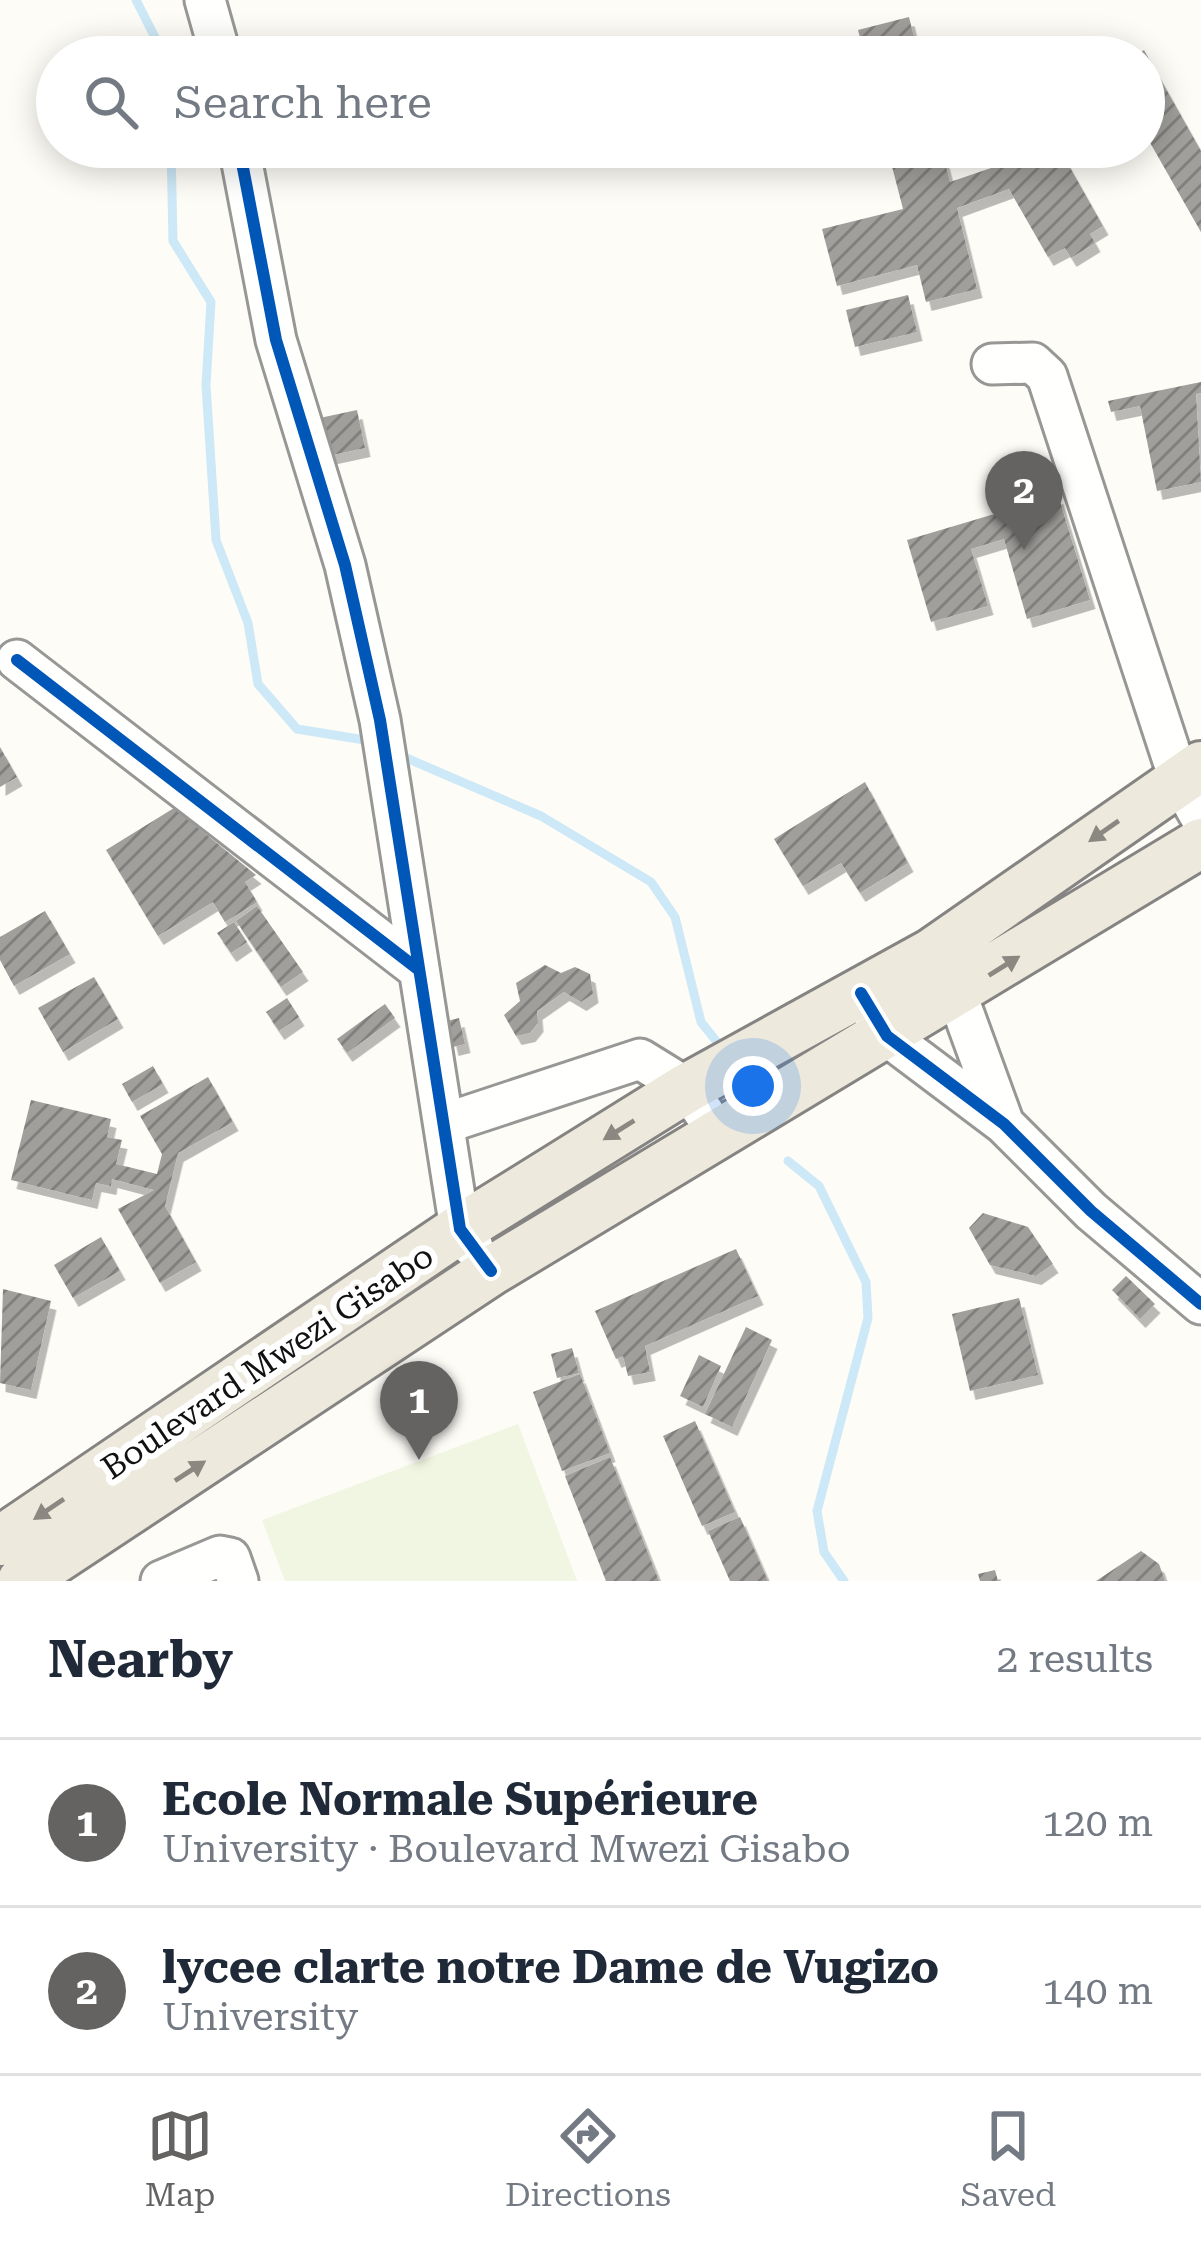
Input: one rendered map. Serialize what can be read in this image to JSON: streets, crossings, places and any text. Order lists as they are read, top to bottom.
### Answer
{
  "streets": {
    "main road": ["Boulevard Mwezi Gisabo"]
  },
  "page": {
    "search": "Search here",
    "pins": ["2", "1"],
    "heading": ["Nearby", "2 results"],
    "list": [
      {
        "mark": "1",
        "name": "Ecole Normale Supérieure",
        "note": "University · Boulevard Mwezi Gisabo",
        "value": "120 m"
      },
      {
        "mark": "2",
        "name": "lycee clarte notre Dame de Vugizo",
        "note": "University",
        "value": "140 m"
      }
    ],
    "nav": ["Map", "Directions", "Saved"]
  }
}
